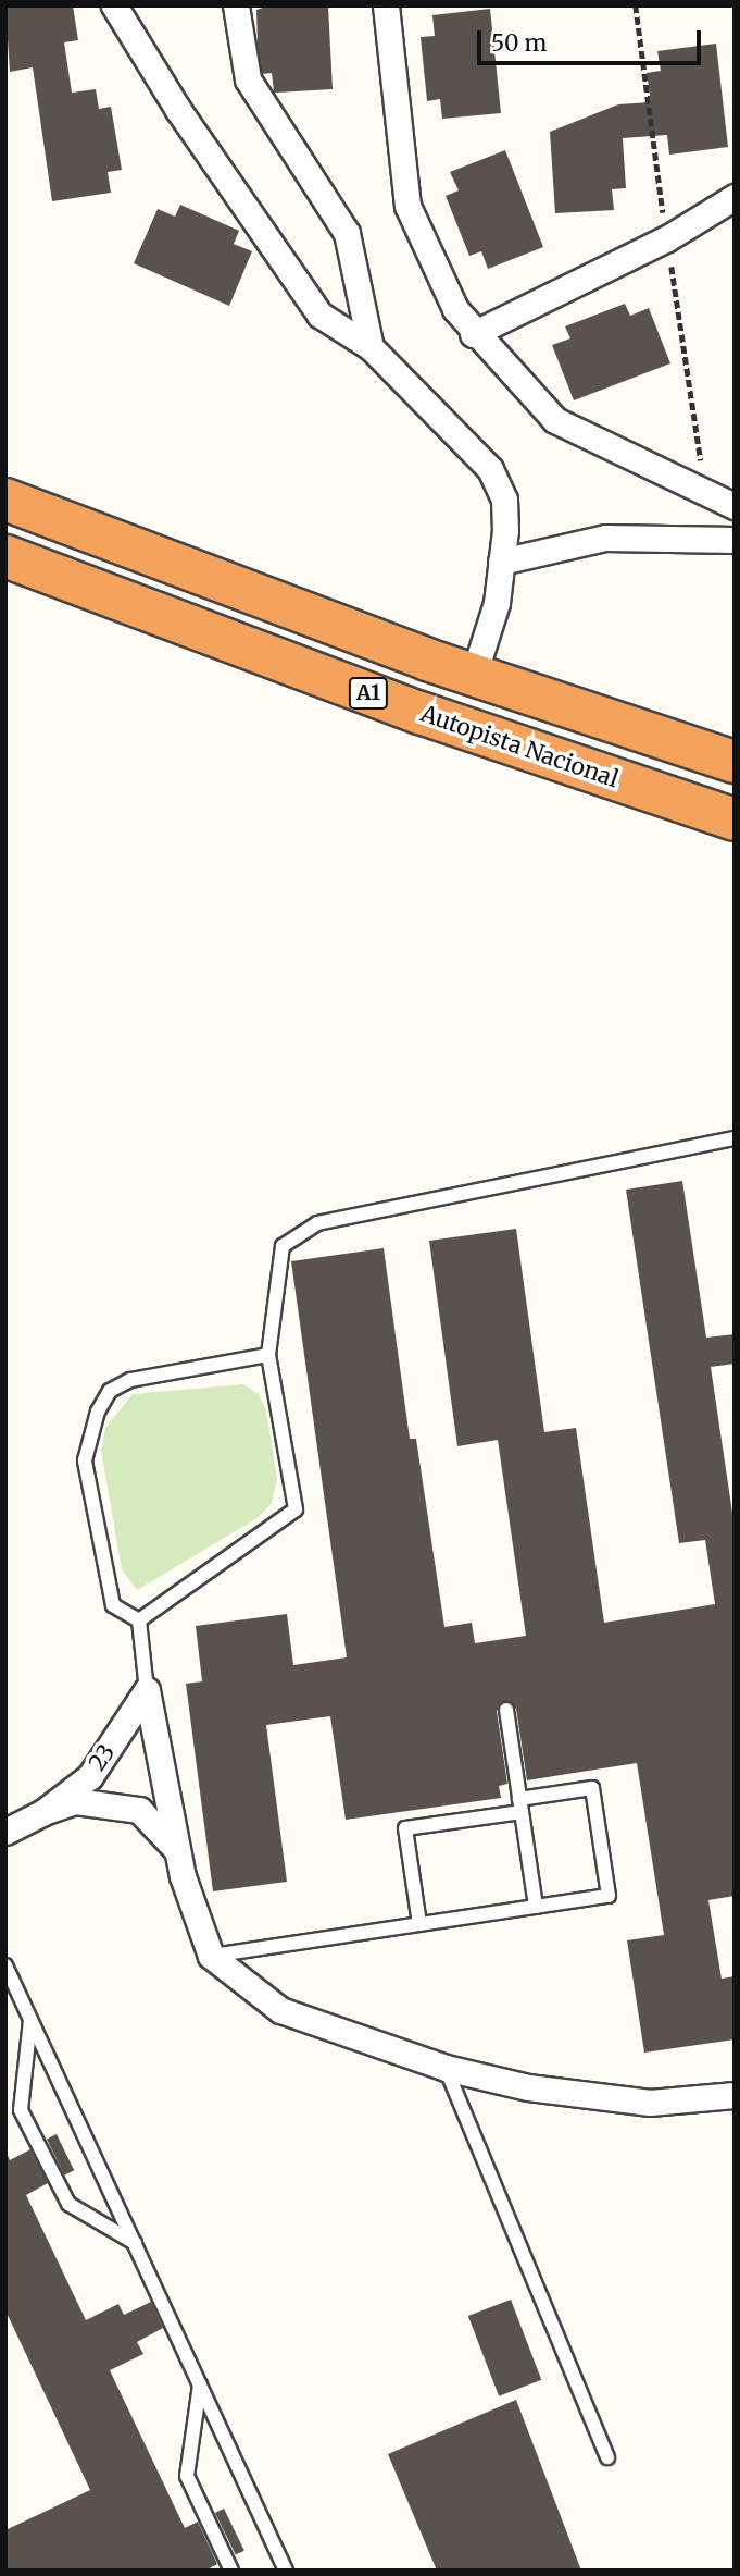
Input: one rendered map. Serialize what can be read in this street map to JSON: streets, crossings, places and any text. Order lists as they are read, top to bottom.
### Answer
{
  "streets": {
    "highway": ["A1", "Autopista Nacional"],
    "street": ["23"]
  },
  "scale_bar": "50 m"
}
